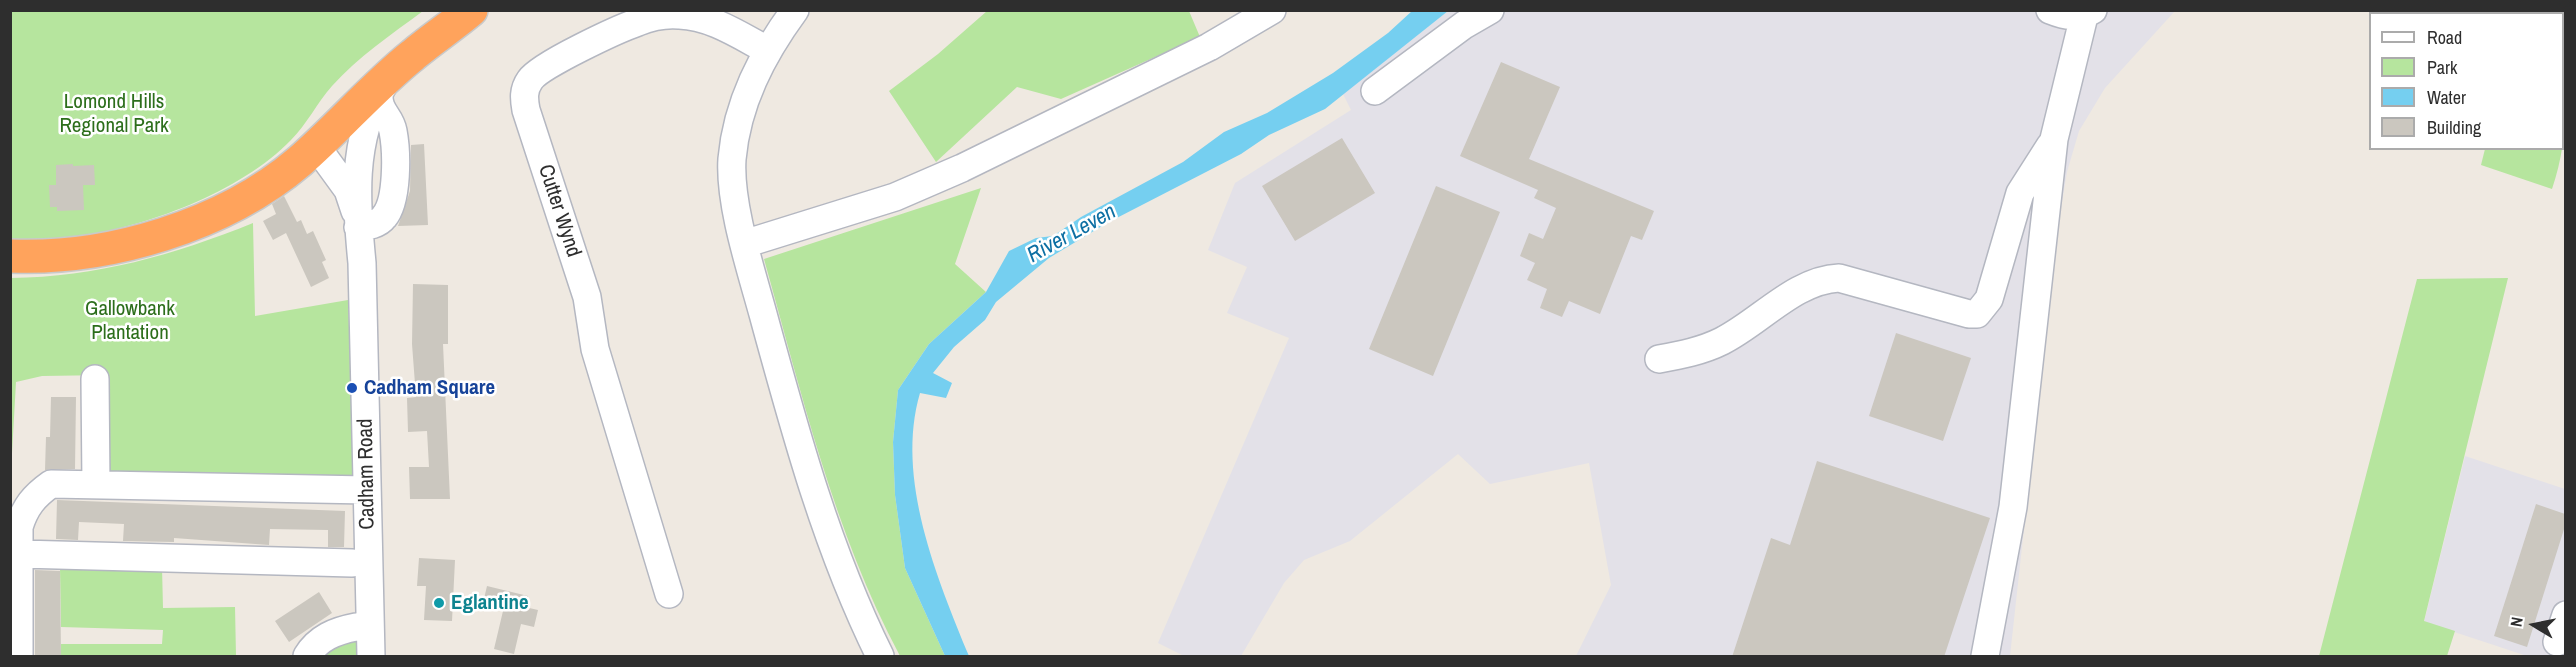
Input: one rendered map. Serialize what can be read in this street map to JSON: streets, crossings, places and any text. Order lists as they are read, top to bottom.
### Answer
{
  "streets": {
    "street": ["Cutter Wynd", "Cadham Road"]
  },
  "water": ["River Leven"],
  "parks": ["Lomond Hills Regional Park", "Gallowbank Plantation"],
  "places": ["Cadham Square", "Eglantine"],
  "legend": [
    "Road",
    "Park",
    "Water",
    "Building"
  ],
  "north": "left"
}
